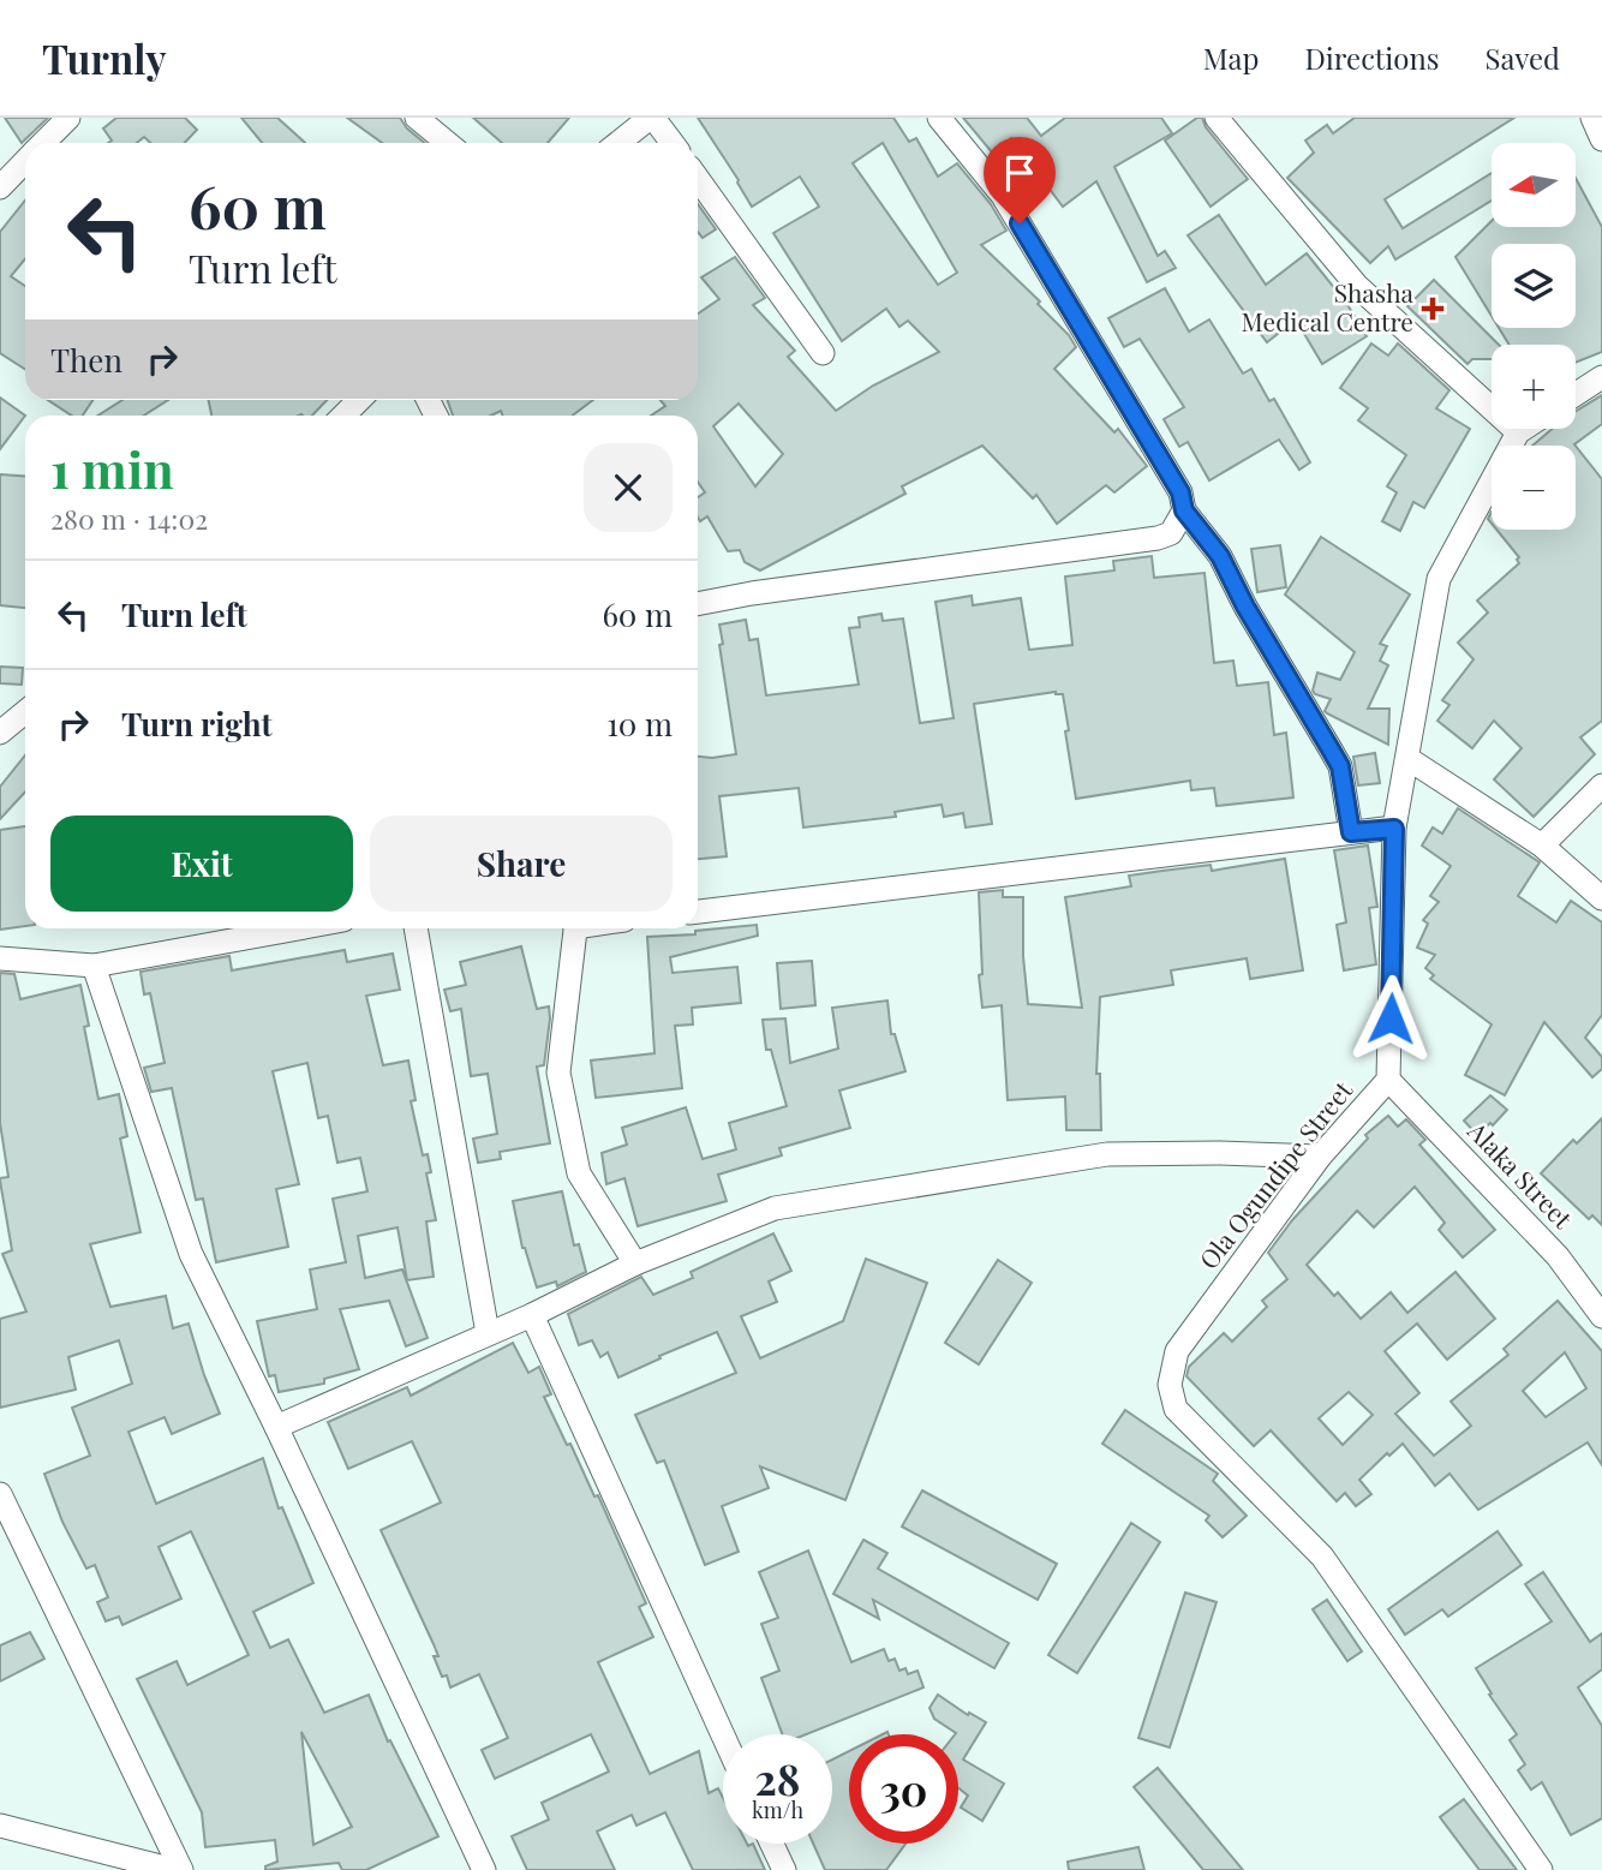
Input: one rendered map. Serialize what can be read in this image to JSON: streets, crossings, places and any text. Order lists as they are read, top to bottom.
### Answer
{
  "streets": {
    "street": ["Ola Ogundipe Street", "Alaka Street"]
  },
  "crossings": [
    ["Ola Ogundipe Street", "Alaka Street"]
  ],
  "places": {
    "health": ["Shasha Medical Centre"]
  },
  "north": "left",
  "page": {
    "header": "Turnly",
    "nav": ["Map", "Directions", "Saved"],
    "map_buttons": ["+", "−"],
    "turn": ["60 m", "Turn left"],
    "then": "Then",
    "heading": ["1 min", "280 m · 14:02"],
    "list": [
      {
        "name": "Turn left",
        "value": "60 m"
      },
      {
        "name": "Turn right",
        "value": "10 m"
      }
    ],
    "buttons": ["Exit", "Share"],
    "speed": "28 km/h",
    "limit": "30"
  }
}
